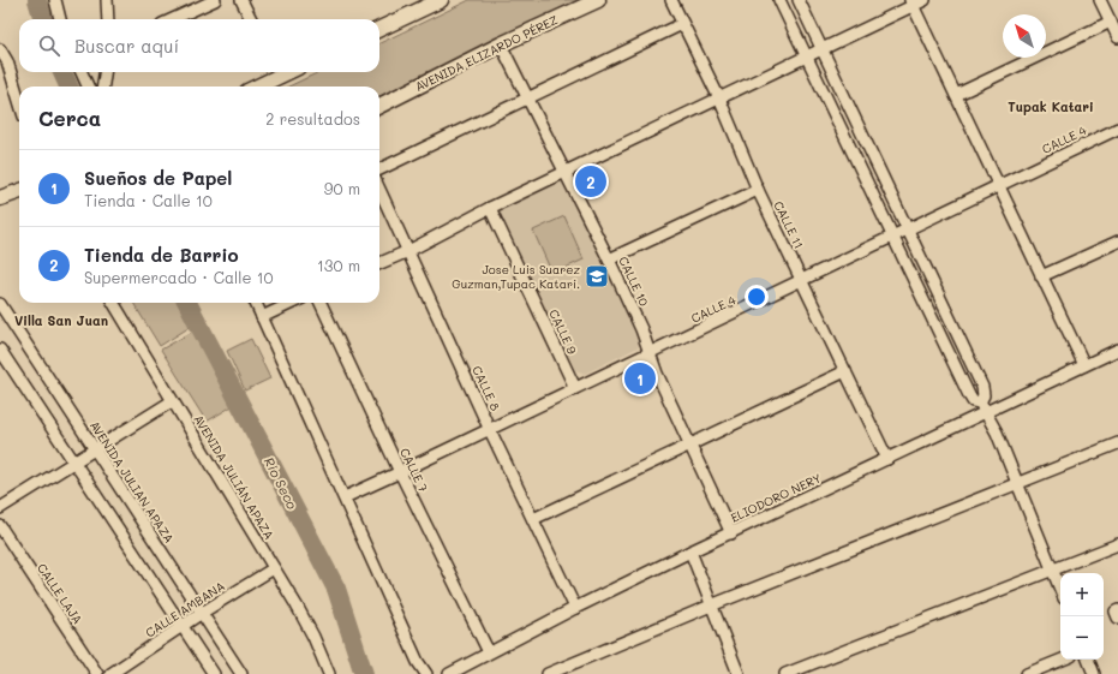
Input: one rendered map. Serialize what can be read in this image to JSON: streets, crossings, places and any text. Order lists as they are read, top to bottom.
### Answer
{
  "streets": {
    "main road": ["AVENIDA ELIZARDO PÉREZ"],
    "street": [
      "CALLE 4",
      "CALLE 11",
      "CALLE 10",
      "CALLE 9",
      "CALLE 8",
      "CALLE 7",
      "AVENIDA JULIÁN APAZA",
      "AVENIDA JULIAN APAZA",
      "ELIODORO NERY",
      "CALLE LAJA",
      "CALLE AMBANA"
    ]
  },
  "crossings": [
    ["AVENIDA ELIZARDO PÉREZ", "CALLE 10"],
    ["CALLE 4", "CALLE 11"],
    ["CALLE 4", "CALLE 10"],
    ["CALLE 4", "CALLE 9"],
    ["CALLE 4", "CALLE 8"],
    ["CALLE 4", "CALLE 7"],
    ["CALLE 11", "ELIODORO NERY"],
    ["CALLE 10", "ELIODORO NERY"],
    ["CALLE 8", "ELIODORO NERY"],
    ["CALLE 7", "ELIODORO NERY"],
    ["AVENIDA JULIÁN APAZA", "CALLE AMBANA"],
    ["AVENIDA JULIAN APAZA", "CALLE AMBANA"]
  ],
  "districts": ["Tupak Katari", "Villa San Juan"],
  "water": ["Río Seco"],
  "places": {
    "school or university": ["Jose Luis Suarez Guzman,Tupac Katari."]
  },
  "north": "top left",
  "page": {
    "search": "Buscar aquí",
    "heading": ["Cerca", "2 resultados"],
    "list": [
      {
        "mark": "1",
        "name": "Sueños de Papel",
        "note": "Tienda · Calle 10",
        "value": "90 m"
      },
      {
        "mark": "2",
        "name": "Tienda de Barrio",
        "note": "Supermercado · Calle 10",
        "value": "130 m"
      }
    ],
    "pins": ["2", "1"],
    "map_buttons": ["+", "−"]
  }
}
